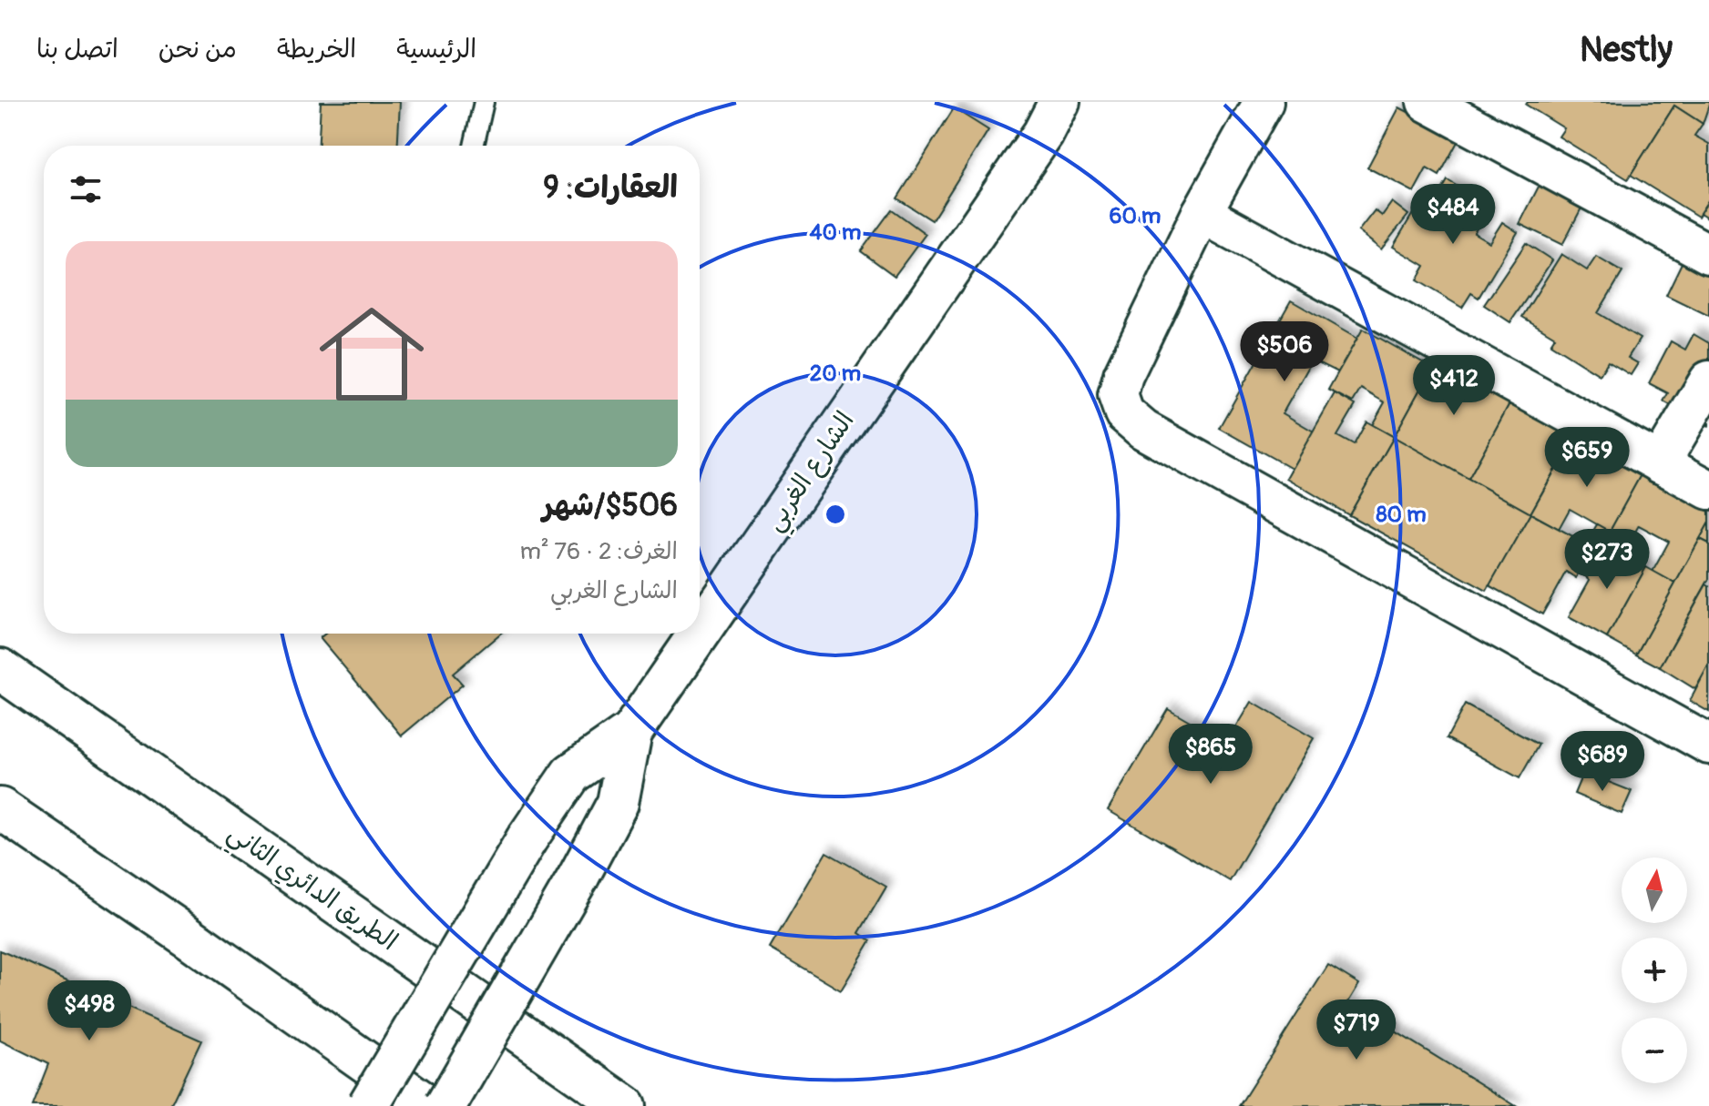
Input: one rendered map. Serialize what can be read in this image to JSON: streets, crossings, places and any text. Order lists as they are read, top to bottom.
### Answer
{
  "streets": {
    "main road": ["الشارع الغربي", "الطريق الدائري الثاني"]
  },
  "north": "top",
  "page": {
    "header": "Nestly",
    "nav": [
      "الرئيسية",
      "الخريطة",
      "من نحن",
      "اتصل بنا"
    ],
    "heading": "العقارات: 9",
    "price": [
      "$484",
      "$506",
      "$412",
      "$659",
      "$273",
      "$865",
      "$689",
      "$498",
      "$719"
    ],
    "list": [
      {
        "name": "$506/شهر",
        "note": "الغرف: 2 · 76 m² · الشارع الغربي"
      }
    ],
    "map_buttons": ["+", "−"]
  },
  "rings": [
    "60 m",
    "40 m",
    "20 m",
    "80 m"
  ]
}
